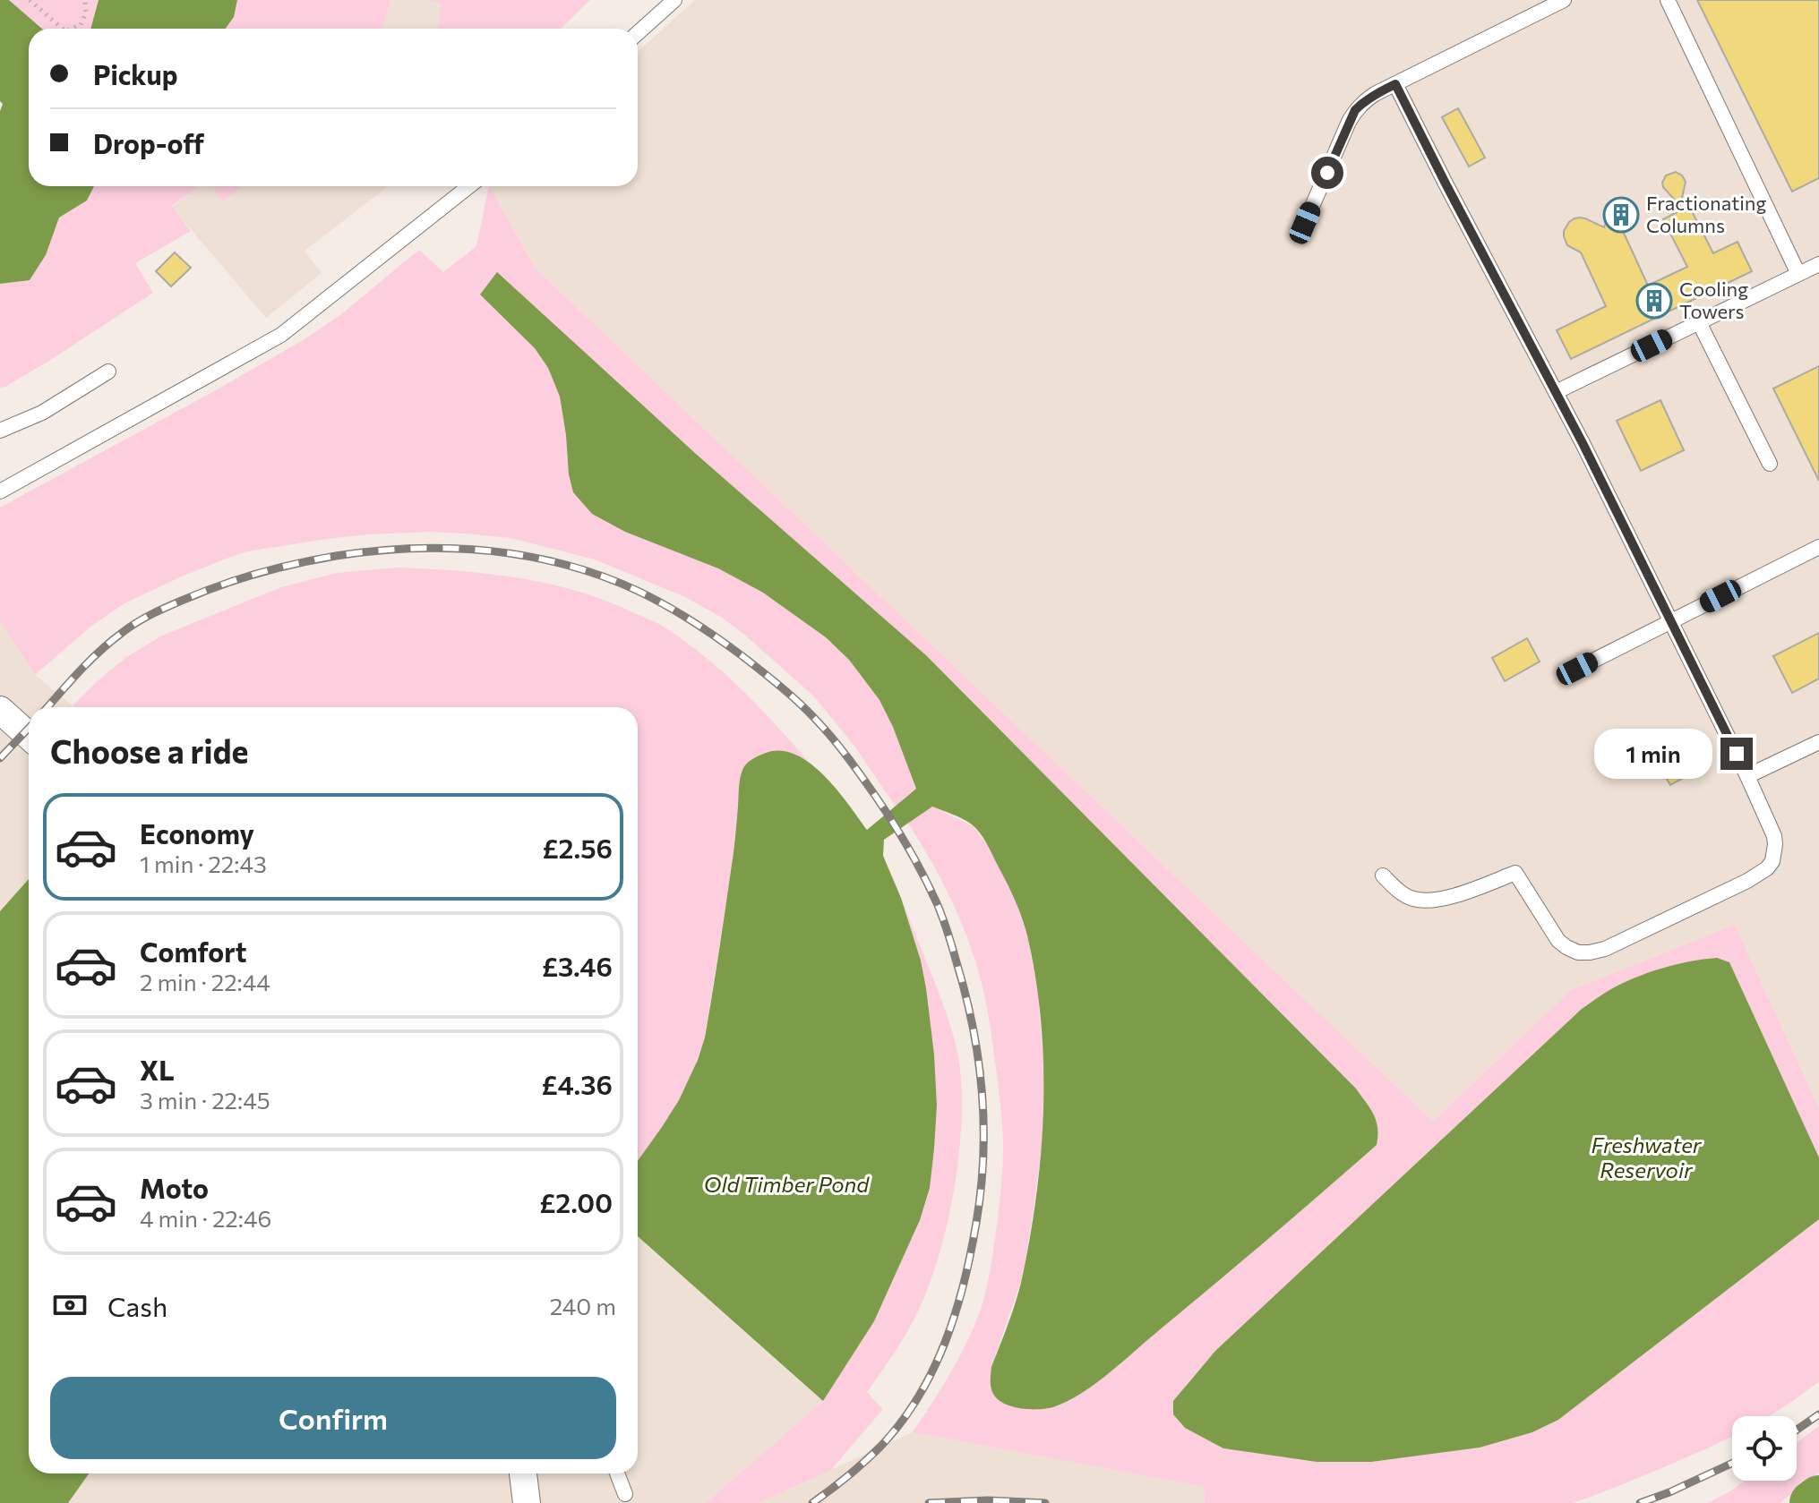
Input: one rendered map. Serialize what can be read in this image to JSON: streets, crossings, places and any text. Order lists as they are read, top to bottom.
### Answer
{
  "water": ["Freshwater Reservoir", "Old Timber Pond"],
  "places": {
    "building": ["Fractionating Columns", "Cooling Towers"]
  },
  "page": {
    "banner": ["Pickup", "Drop-off"],
    "heading": "Choose a ride",
    "bubble": "1 min",
    "list": [
      {
        "name": "Economy",
        "note": "1 min · 22:43",
        "value": "£2.56"
      },
      {
        "name": "Comfort",
        "note": "2 min · 22:44",
        "value": "£3.46"
      },
      {
        "name": "XL",
        "note": "3 min · 22:45",
        "value": "£4.36"
      },
      {
        "name": "Moto",
        "note": "4 min · 22:46",
        "value": "£2.00"
      }
    ],
    "pay": ["Cash", "240 m"],
    "buttons": "Confirm"
  }
}
